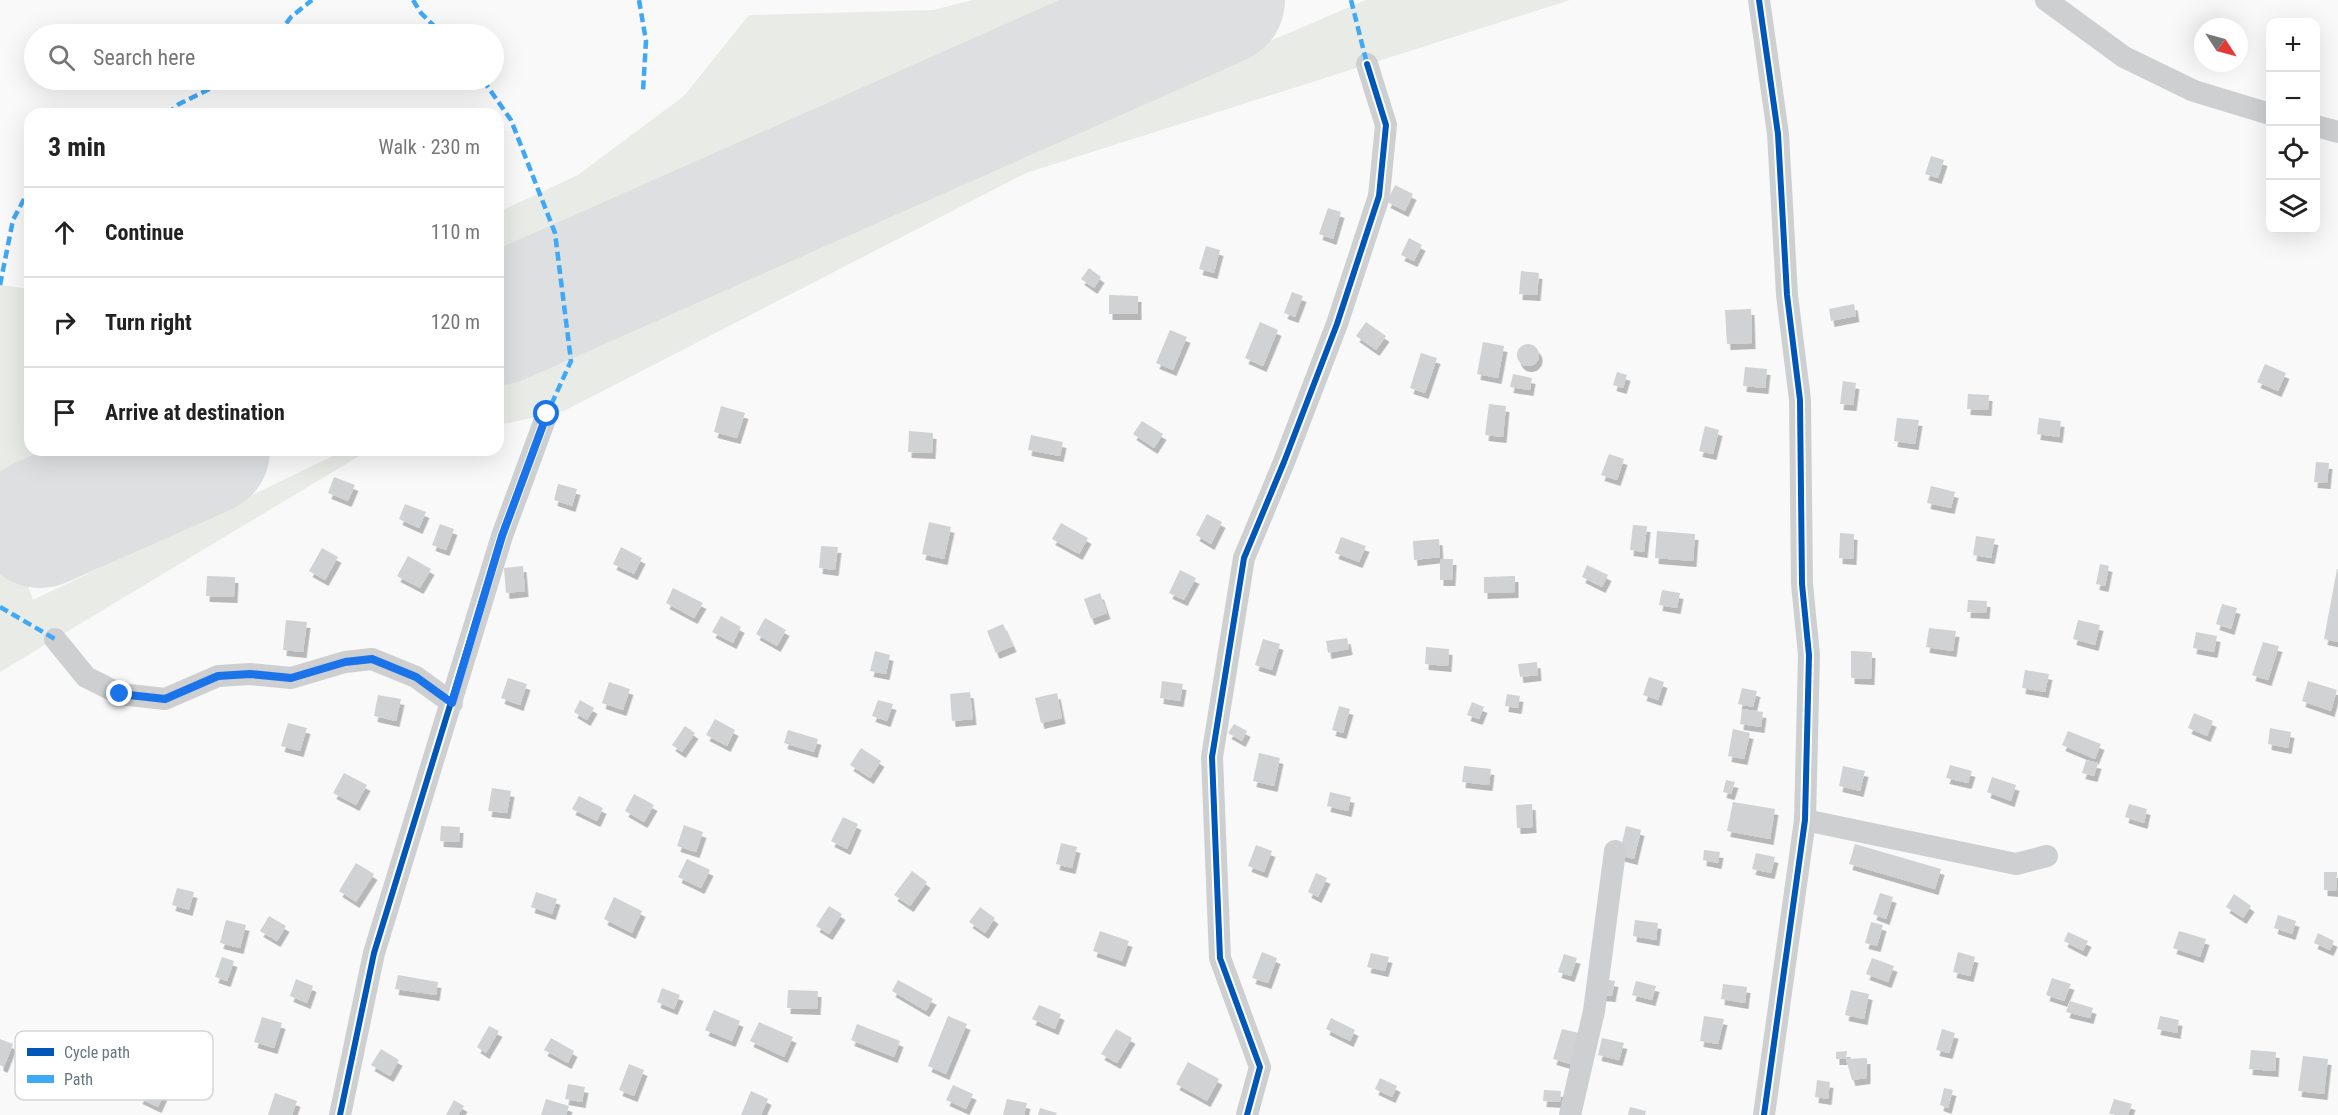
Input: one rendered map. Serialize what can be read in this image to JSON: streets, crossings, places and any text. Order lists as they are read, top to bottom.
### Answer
{
  "legend": ["Cycle path", "Path"],
  "north": "bottom right",
  "page": {
    "map_buttons": ["+", "−"],
    "search": "Search here",
    "heading": ["3 min", "Walk · 230 m"],
    "list": [
      ["Continue", "110 m"],
      ["Turn right", "120 m"],
      "Arrive at destination"
    ]
  }
}
